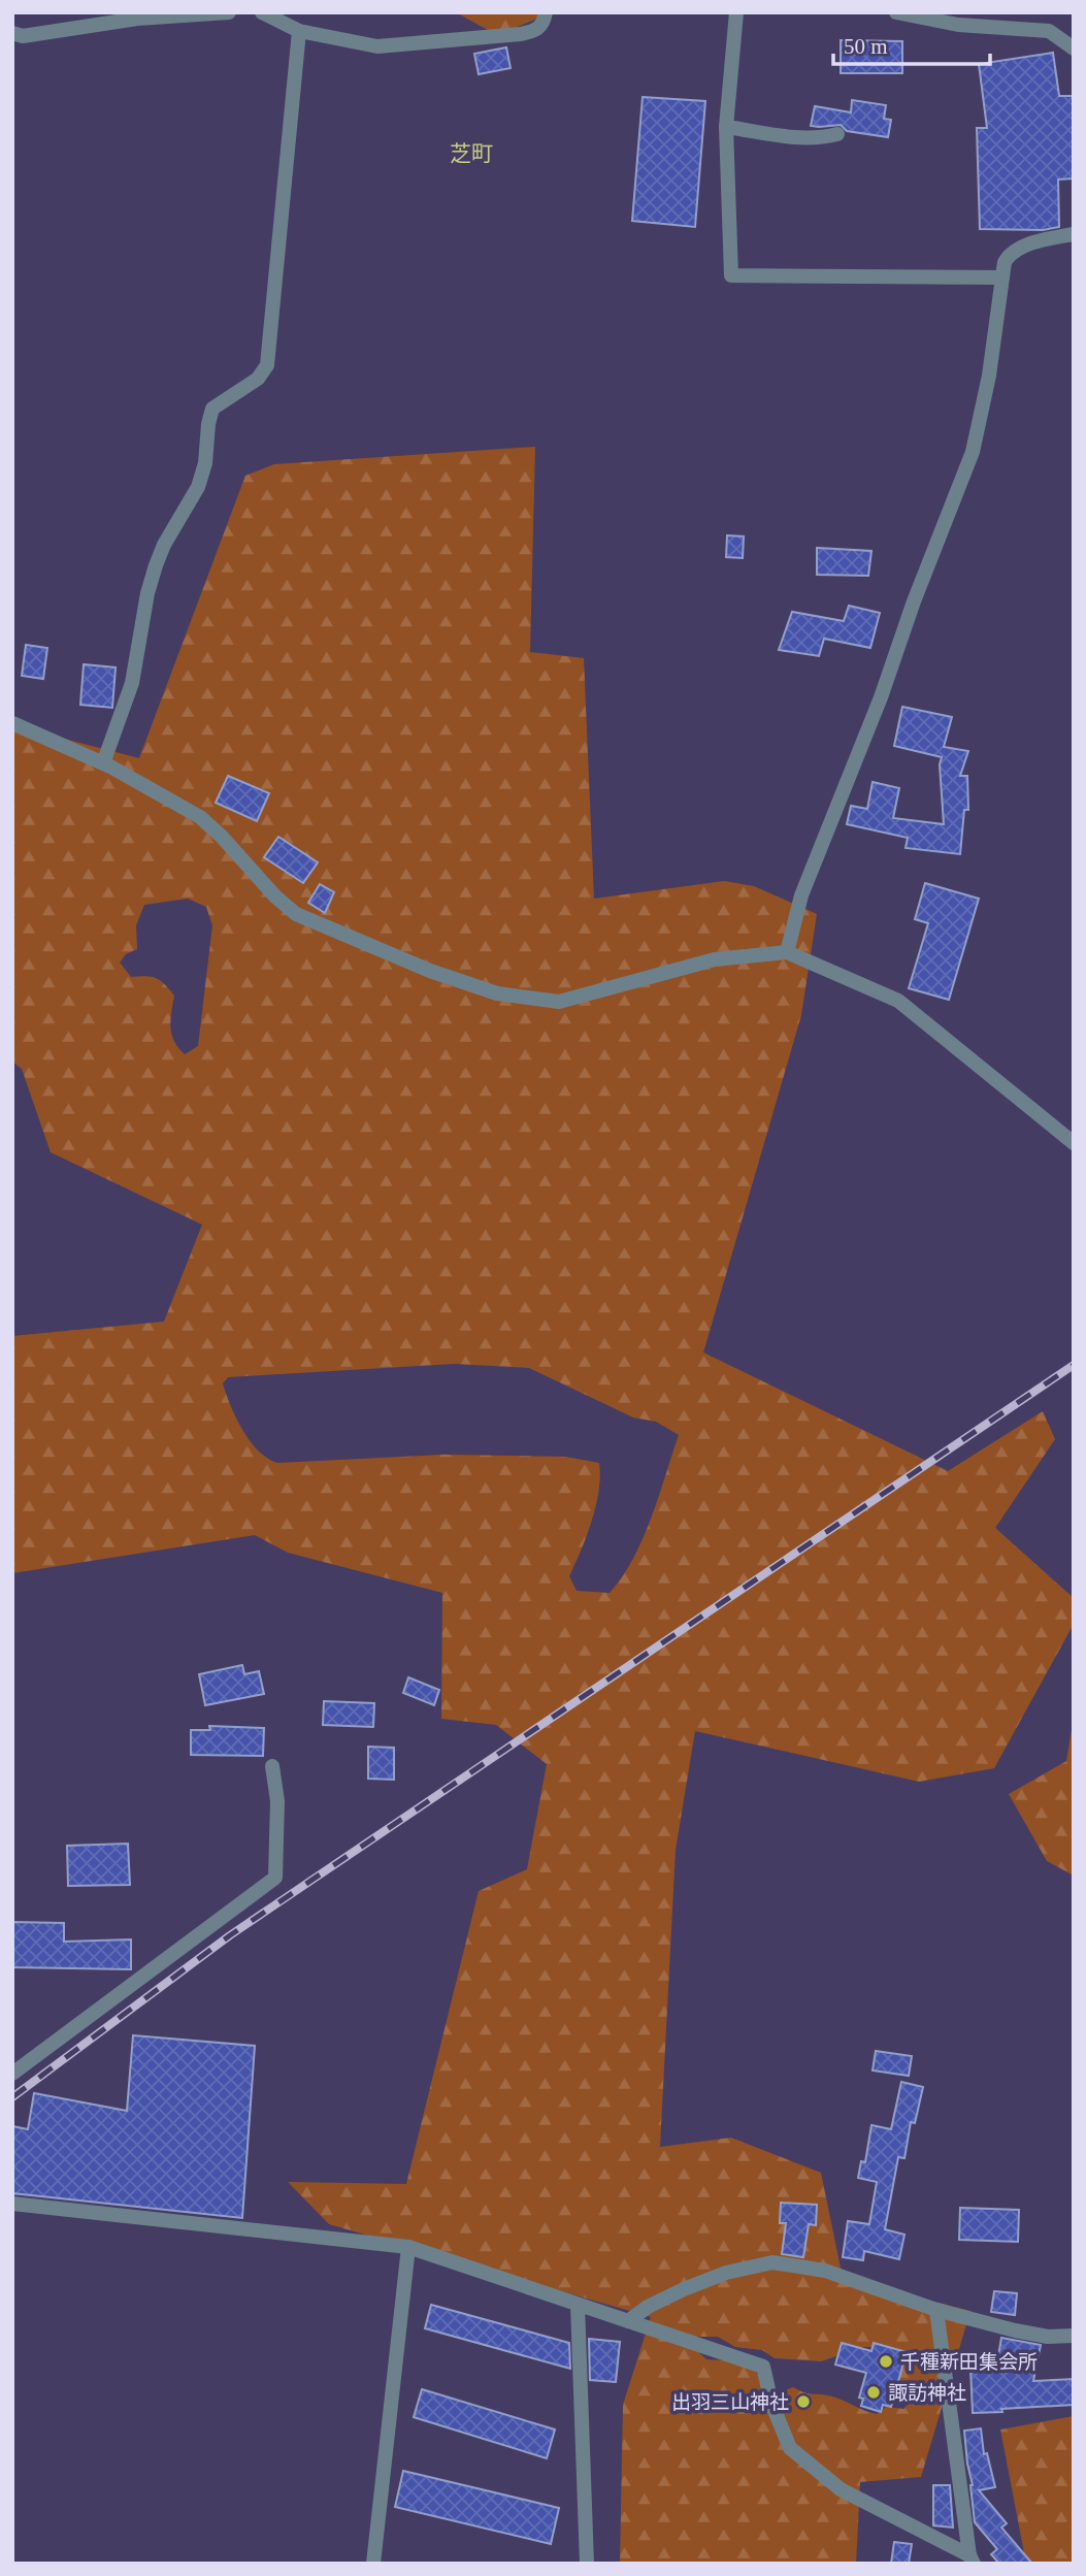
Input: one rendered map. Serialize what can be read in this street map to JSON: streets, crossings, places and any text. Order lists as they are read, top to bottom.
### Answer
{
  "districts": ["芝町"],
  "places": ["千種新田集会所", "諏訪神社", "出羽三山神社"],
  "scale_bar": "50 m"
}
